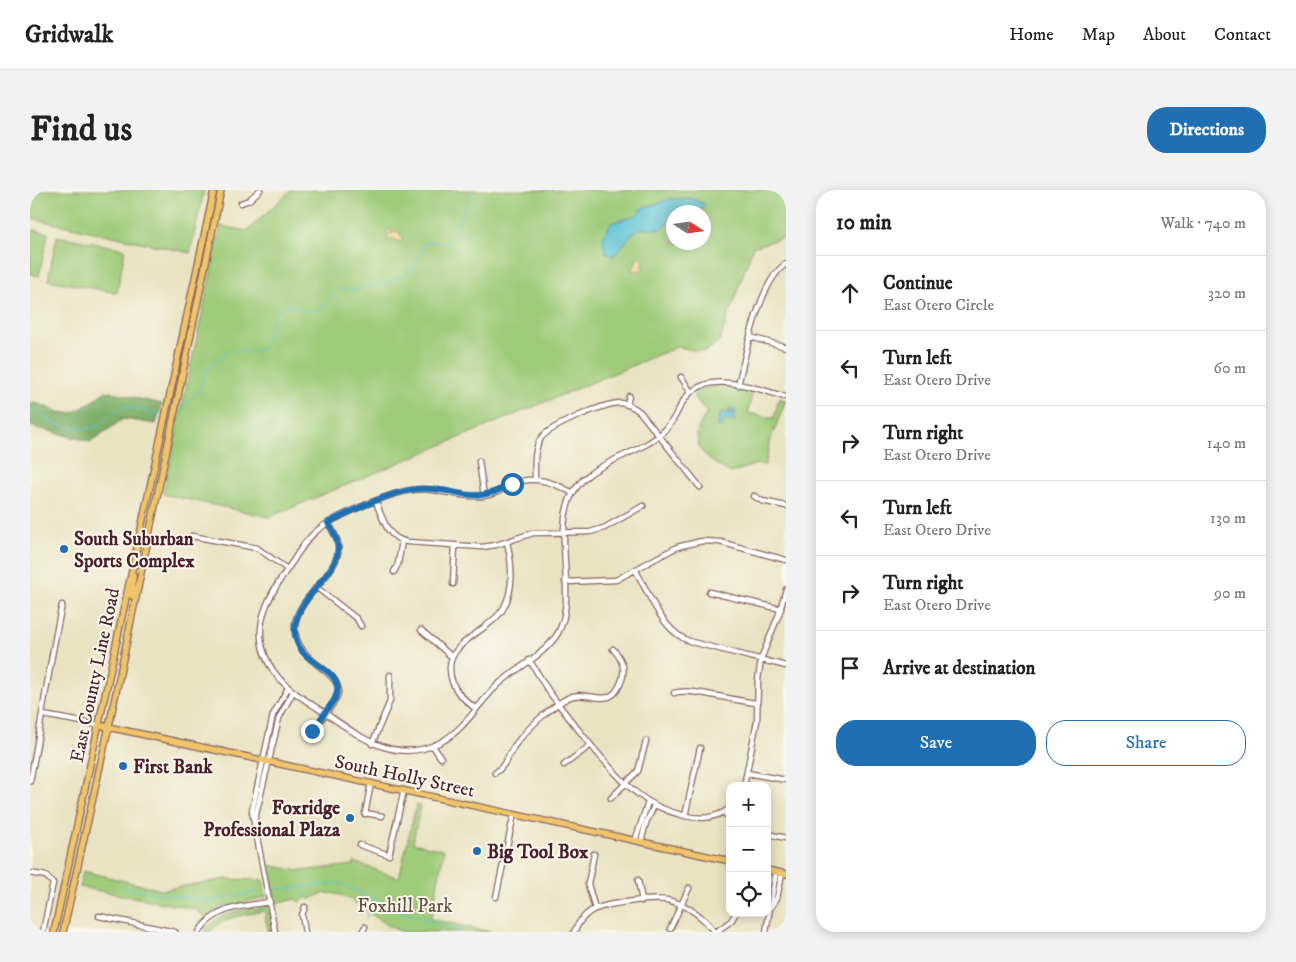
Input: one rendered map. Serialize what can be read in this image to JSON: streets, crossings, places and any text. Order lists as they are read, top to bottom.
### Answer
{
  "streets": {
    "main road": ["East County Line Road", "South Holly Street"]
  },
  "crossings": [
    ["East County Line Road", "South Holly Street"]
  ],
  "parks": ["Foxhill Park"],
  "places": [
    "South Suburban Sports Complex",
    "First Bank",
    "Foxridge Professional Plaza",
    "Big Tool Box"
  ],
  "north": "right",
  "page": {
    "header": "Gridwalk",
    "nav": [
      "Home",
      "Map",
      "About",
      "Contact"
    ],
    "buttons": [
      "Directions",
      ["Save", "Share"]
    ],
    "title": "Find us",
    "heading": ["10 min", "Walk · 740 m"],
    "list": [
      ["Continue", "East Otero Circle", "320 m"],
      ["Turn left", "East Otero Drive", "60 m"],
      ["Turn right", "East Otero Drive", "140 m"],
      ["Turn left", "East Otero Drive", "130 m"],
      ["Turn right", "East Otero Drive", "90 m"],
      "Arrive at destination"
    ],
    "map_buttons": ["+", "−"]
  }
}
